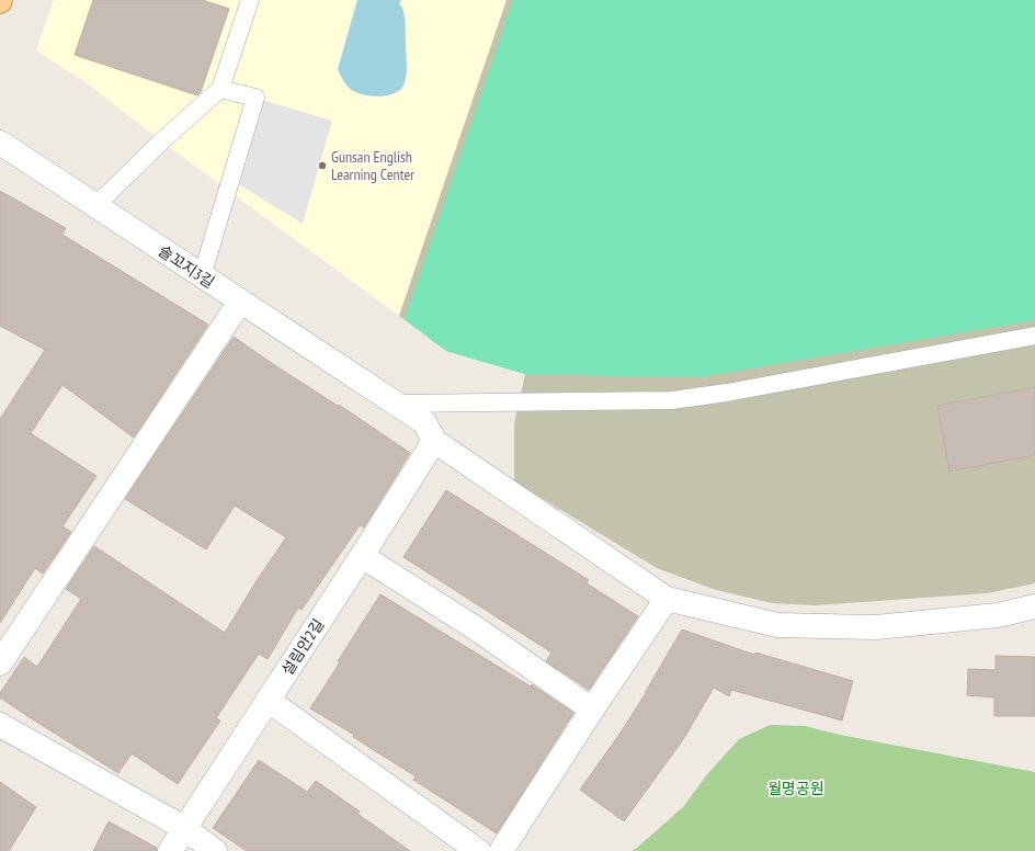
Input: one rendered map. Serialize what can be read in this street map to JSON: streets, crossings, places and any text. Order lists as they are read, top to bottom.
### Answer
{
  "streets": {
    "street": ["솔꼬지3길", "설림안2길"]
  },
  "crossings": [
    ["솔꼬지3길", "설림안2길"]
  ],
  "parks": ["월명공원"],
  "places": ["Gunsan English Learning Center"]
}
